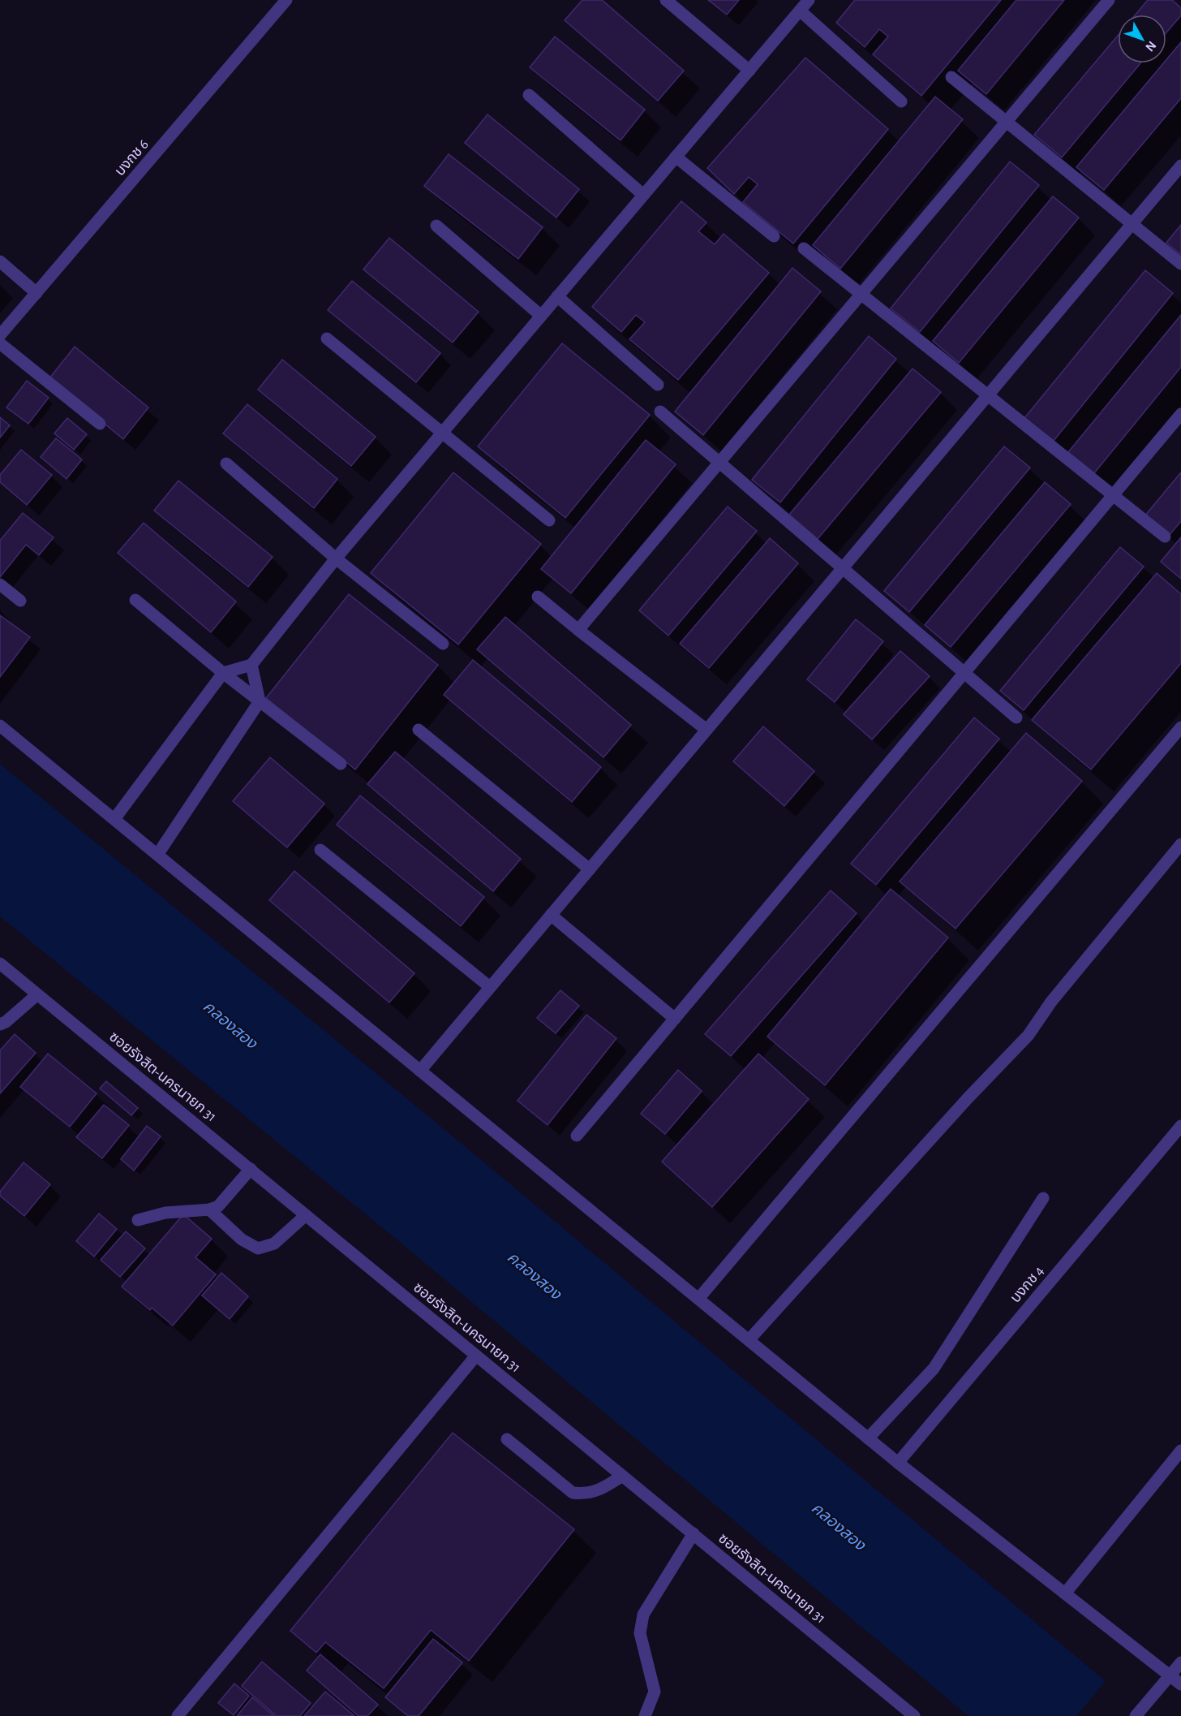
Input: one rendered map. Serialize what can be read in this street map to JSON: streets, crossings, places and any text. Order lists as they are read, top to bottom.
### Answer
{
  "streets": {
    "street": ["บงกช 6", "ซอยรังสิต-นครนายก 31", "บงกช 4"]
  },
  "water": ["คลองสอง"],
  "north": "bottom right"
}
